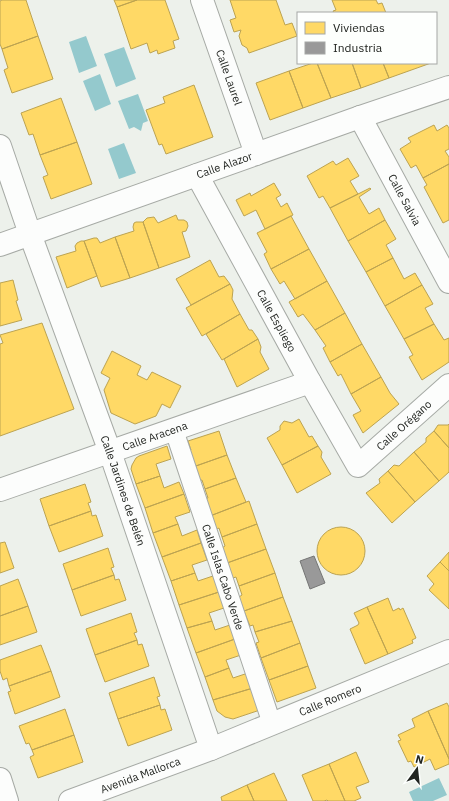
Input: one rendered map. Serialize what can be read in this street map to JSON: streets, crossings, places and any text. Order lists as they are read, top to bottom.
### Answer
{
  "streets": {
    "street": [
      "Calle Laurel",
      "Calle Alazor",
      "Calle Salvia",
      "Calle Espliego",
      "Calle Orégano",
      "Calle Aracena",
      "Calle Jardines de Belén",
      "Calle Islas Cabo Verde",
      "Calle Romero",
      "Avenida Mallorca"
    ]
  },
  "crossings": [
    ["Calle Laurel", "Calle Alazor"],
    ["Calle Alazor", "Calle Salvia"],
    ["Calle Alazor", "Calle Espliego"],
    ["Calle Alazor", "Calle Jardines de Belén"],
    ["Calle Espliego", "Calle Orégano"],
    ["Calle Espliego", "Calle Aracena"],
    ["Calle Aracena", "Calle Jardines de Belén"],
    ["Calle Aracena", "Calle Islas Cabo Verde"],
    ["Calle Jardines de Belén", "Calle Romero"],
    ["Calle Jardines de Belén", "Avenida Mallorca"],
    ["Calle Islas Cabo Verde", "Calle Romero"],
    ["Calle Romero", "Avenida Mallorca"]
  ],
  "legend": ["Viviendas", "Industria"],
  "north": "top"
}
